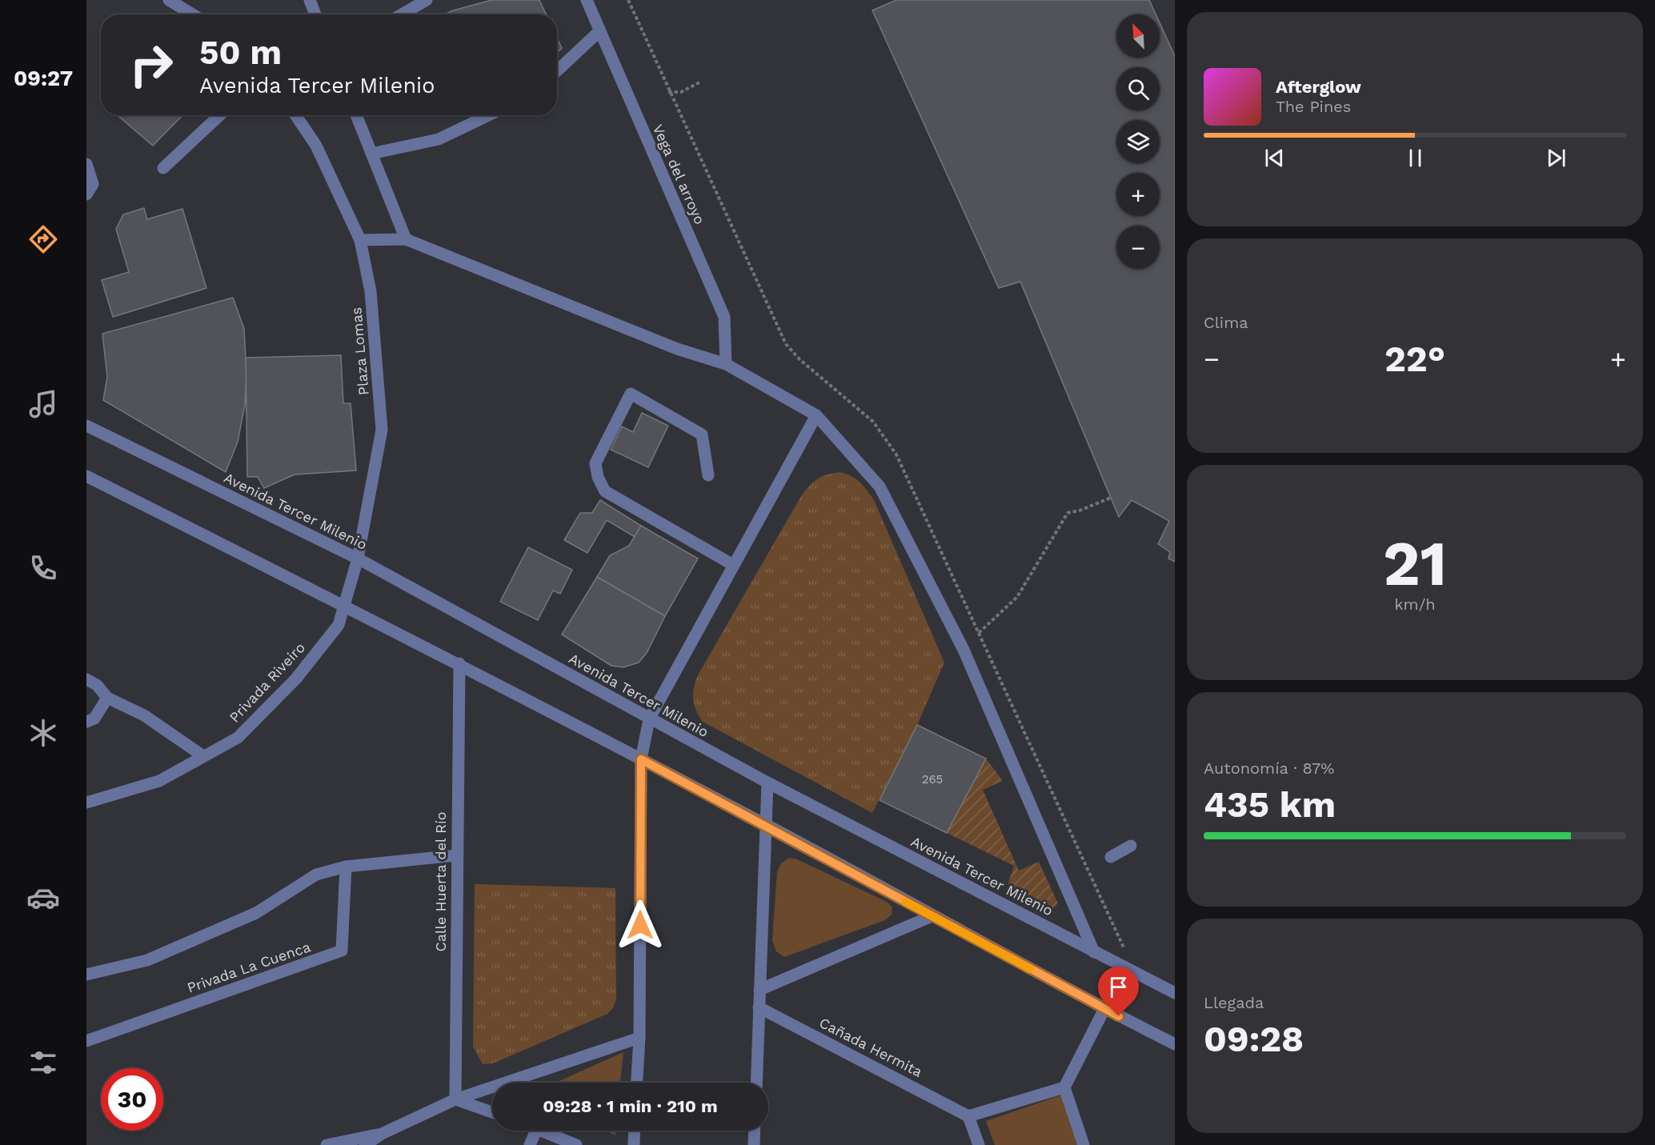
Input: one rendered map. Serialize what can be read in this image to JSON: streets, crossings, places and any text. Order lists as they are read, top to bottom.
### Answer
{
  "streets": {
    "street": [
      "Vega del arroyo",
      "Plaza Lomas",
      "Avenida Tercer Milenio",
      "Privada Riveiro",
      "Calle Huerta del Río",
      "Privada La Cuenca",
      "Cañada Hermita"
    ]
  },
  "crossings": [
    ["Plaza Lomas", "Avenida Tercer Milenio"],
    ["Plaza Lomas", "Privada Riveiro"]
  ],
  "house_numbers": ["265"],
  "north": "top left",
  "page": {
    "tabs": "09:27",
    "map_buttons": ["+", "−"],
    "turn": ["50 m", "Avenida Tercer Milenio"],
    "song": ["Afterglow", "The Pines"],
    "tile": [
      "Clima",
      ["21", "km/h"],
      ["Autonomía · 87%", "435 km"],
      ["Llegada", "09:28"]
    ],
    "heat": ["−", "22°", "+"],
    "limit": "30",
    "trip": "09:28 · 1 min · 210 m"
  }
}
